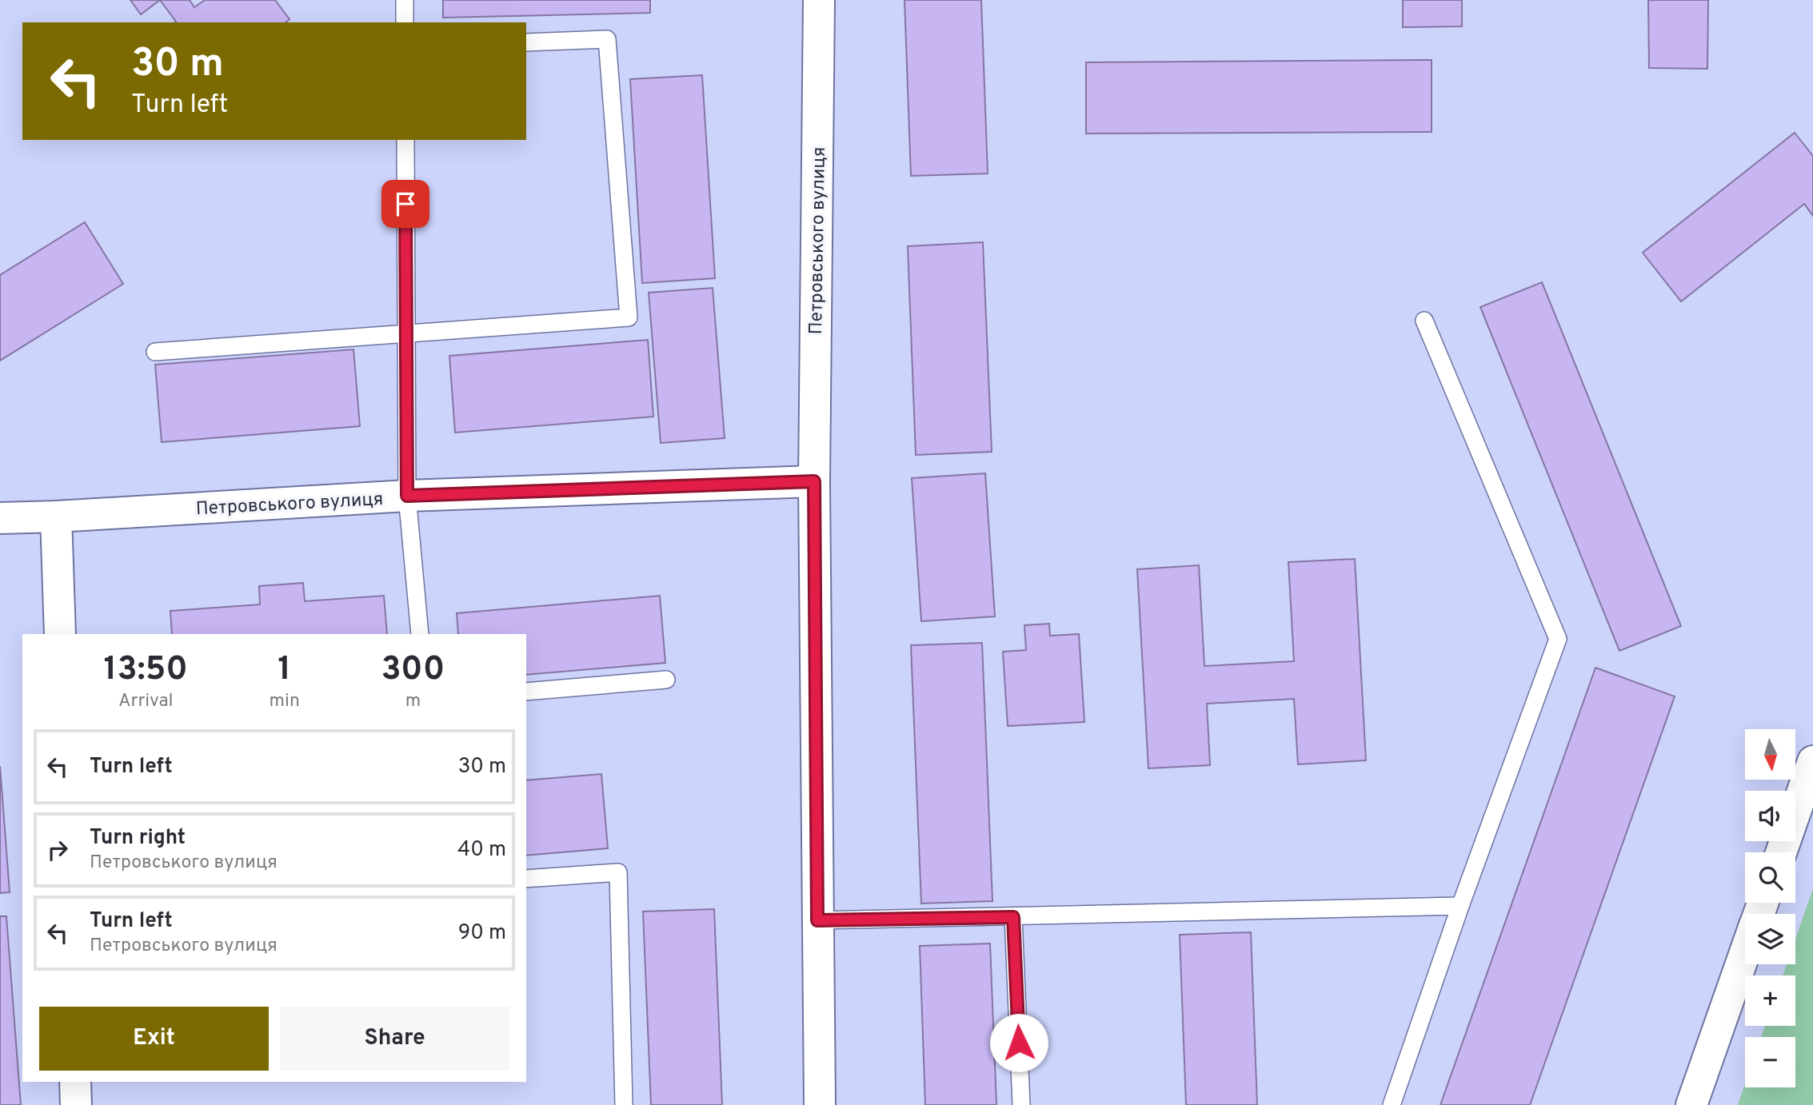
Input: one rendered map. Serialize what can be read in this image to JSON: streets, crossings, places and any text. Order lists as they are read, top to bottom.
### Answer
{
  "streets": {
    "main road": ["Петровського вулиця"]
  },
  "north": "bottom",
  "page": {
    "turn": ["30 m", "Turn left"],
    "eta": [
      "13:50",
      "Arrival",
      "1",
      "min",
      "300",
      "m"
    ],
    "map_buttons": ["+", "−"],
    "list": [
      {
        "name": "Turn left",
        "value": "30 m"
      },
      {
        "name": "Turn right",
        "note": "Петровського вулиця",
        "value": "40 m"
      },
      {
        "name": "Turn left",
        "note": "Петровського вулиця",
        "value": "90 m"
      }
    ],
    "buttons": ["Exit", "Share"]
  }
}
